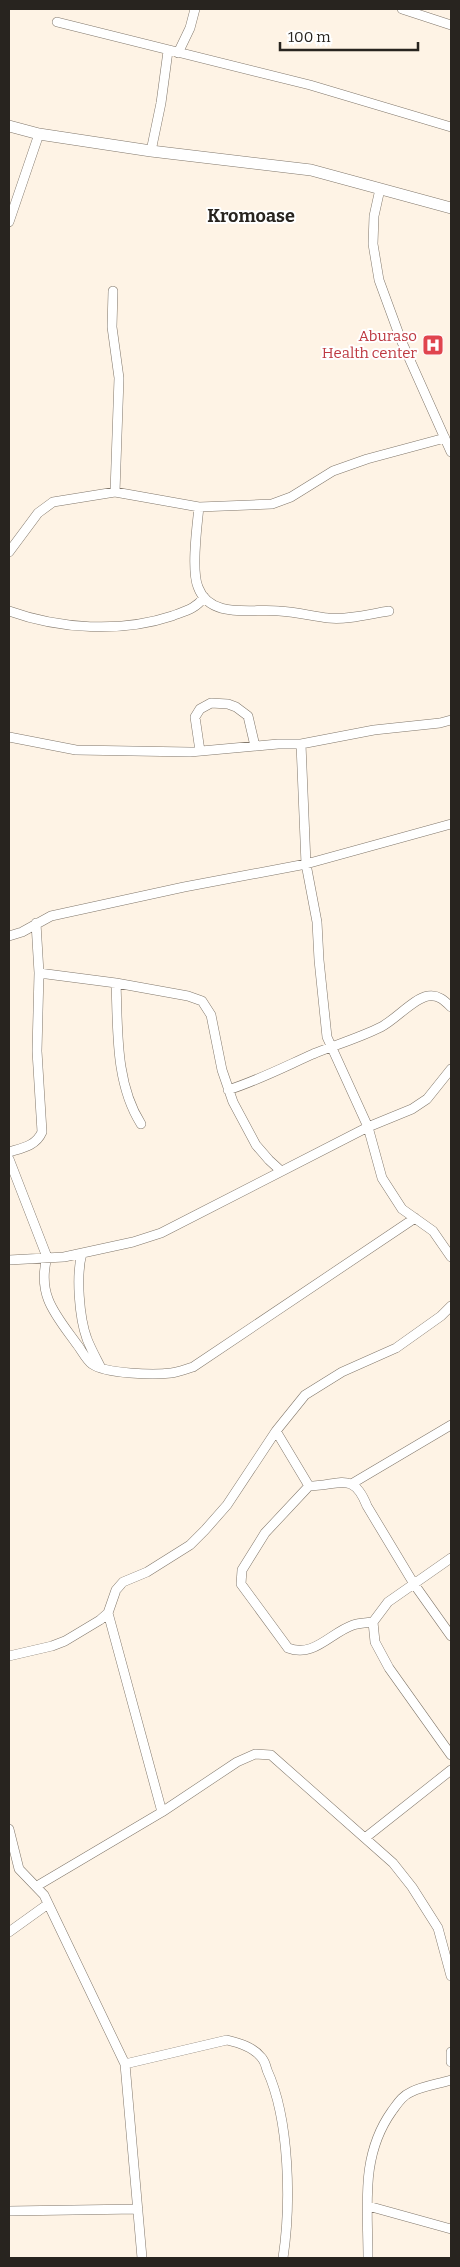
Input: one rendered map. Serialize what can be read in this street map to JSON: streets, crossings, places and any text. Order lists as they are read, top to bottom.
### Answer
{
  "districts": ["Kromoase"],
  "places": {
    "hospital": ["Aburaso Health center"]
  },
  "scale_bar": "100 m"
}
